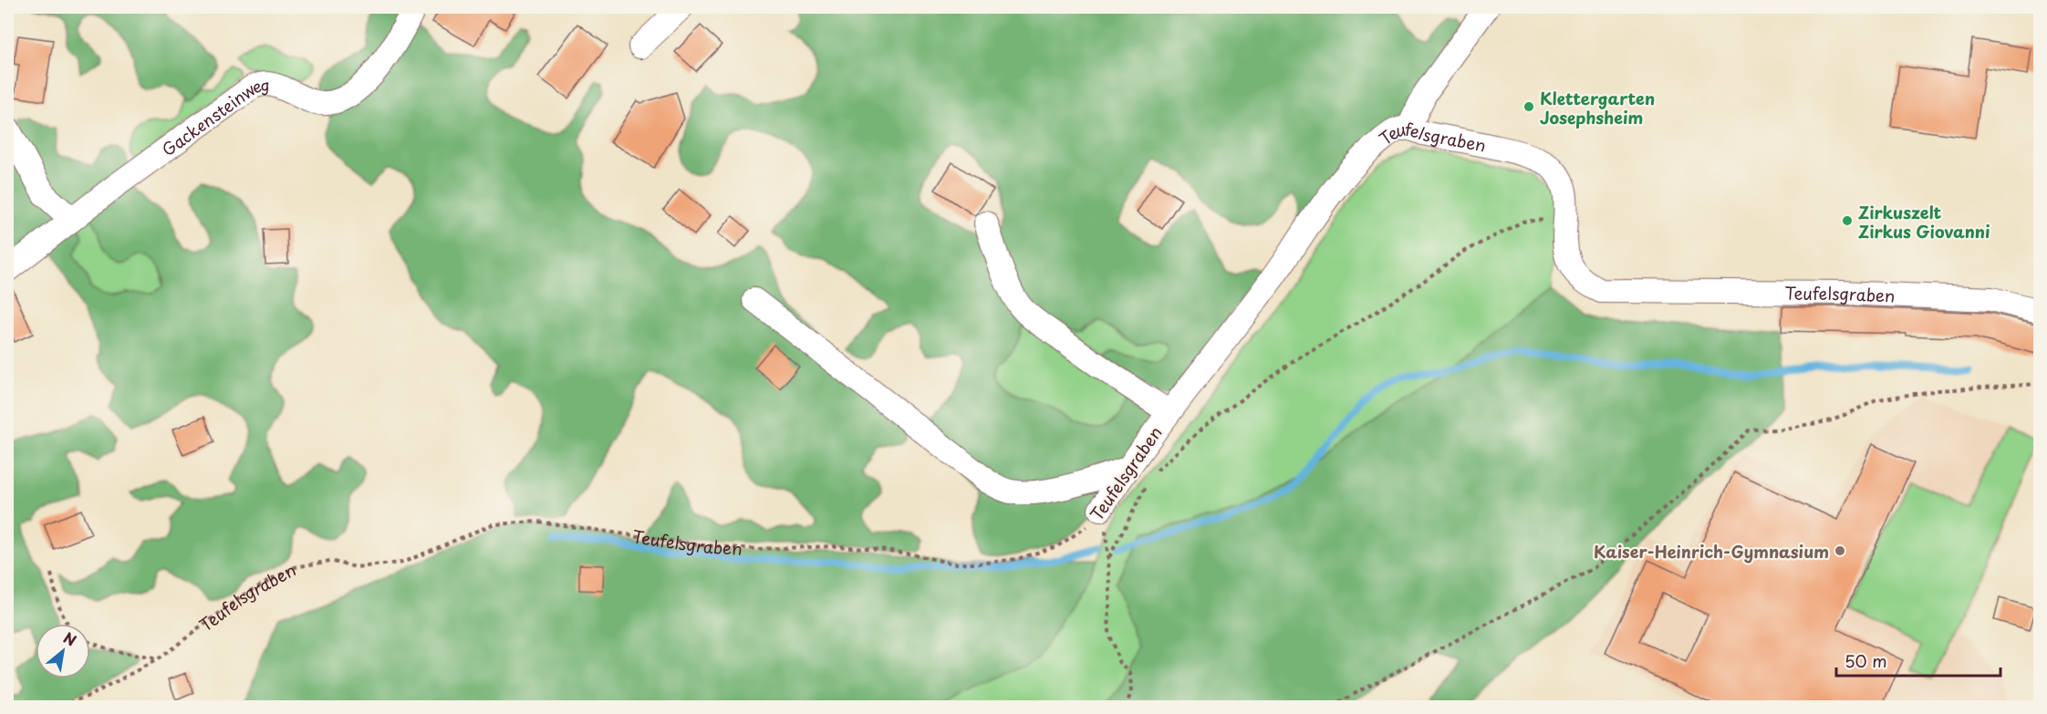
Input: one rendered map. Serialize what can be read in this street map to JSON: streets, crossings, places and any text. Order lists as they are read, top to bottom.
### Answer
{
  "streets": {
    "street": ["Gackensteinweg", "Teufelsgraben"]
  },
  "places": ["Klettergarten Josephsheim", "Zirkuszelt Zirkus Giovanni", "Kaiser-Heinrich-Gymnasium"],
  "scale_bar": "50 m",
  "north": "top right"
}
